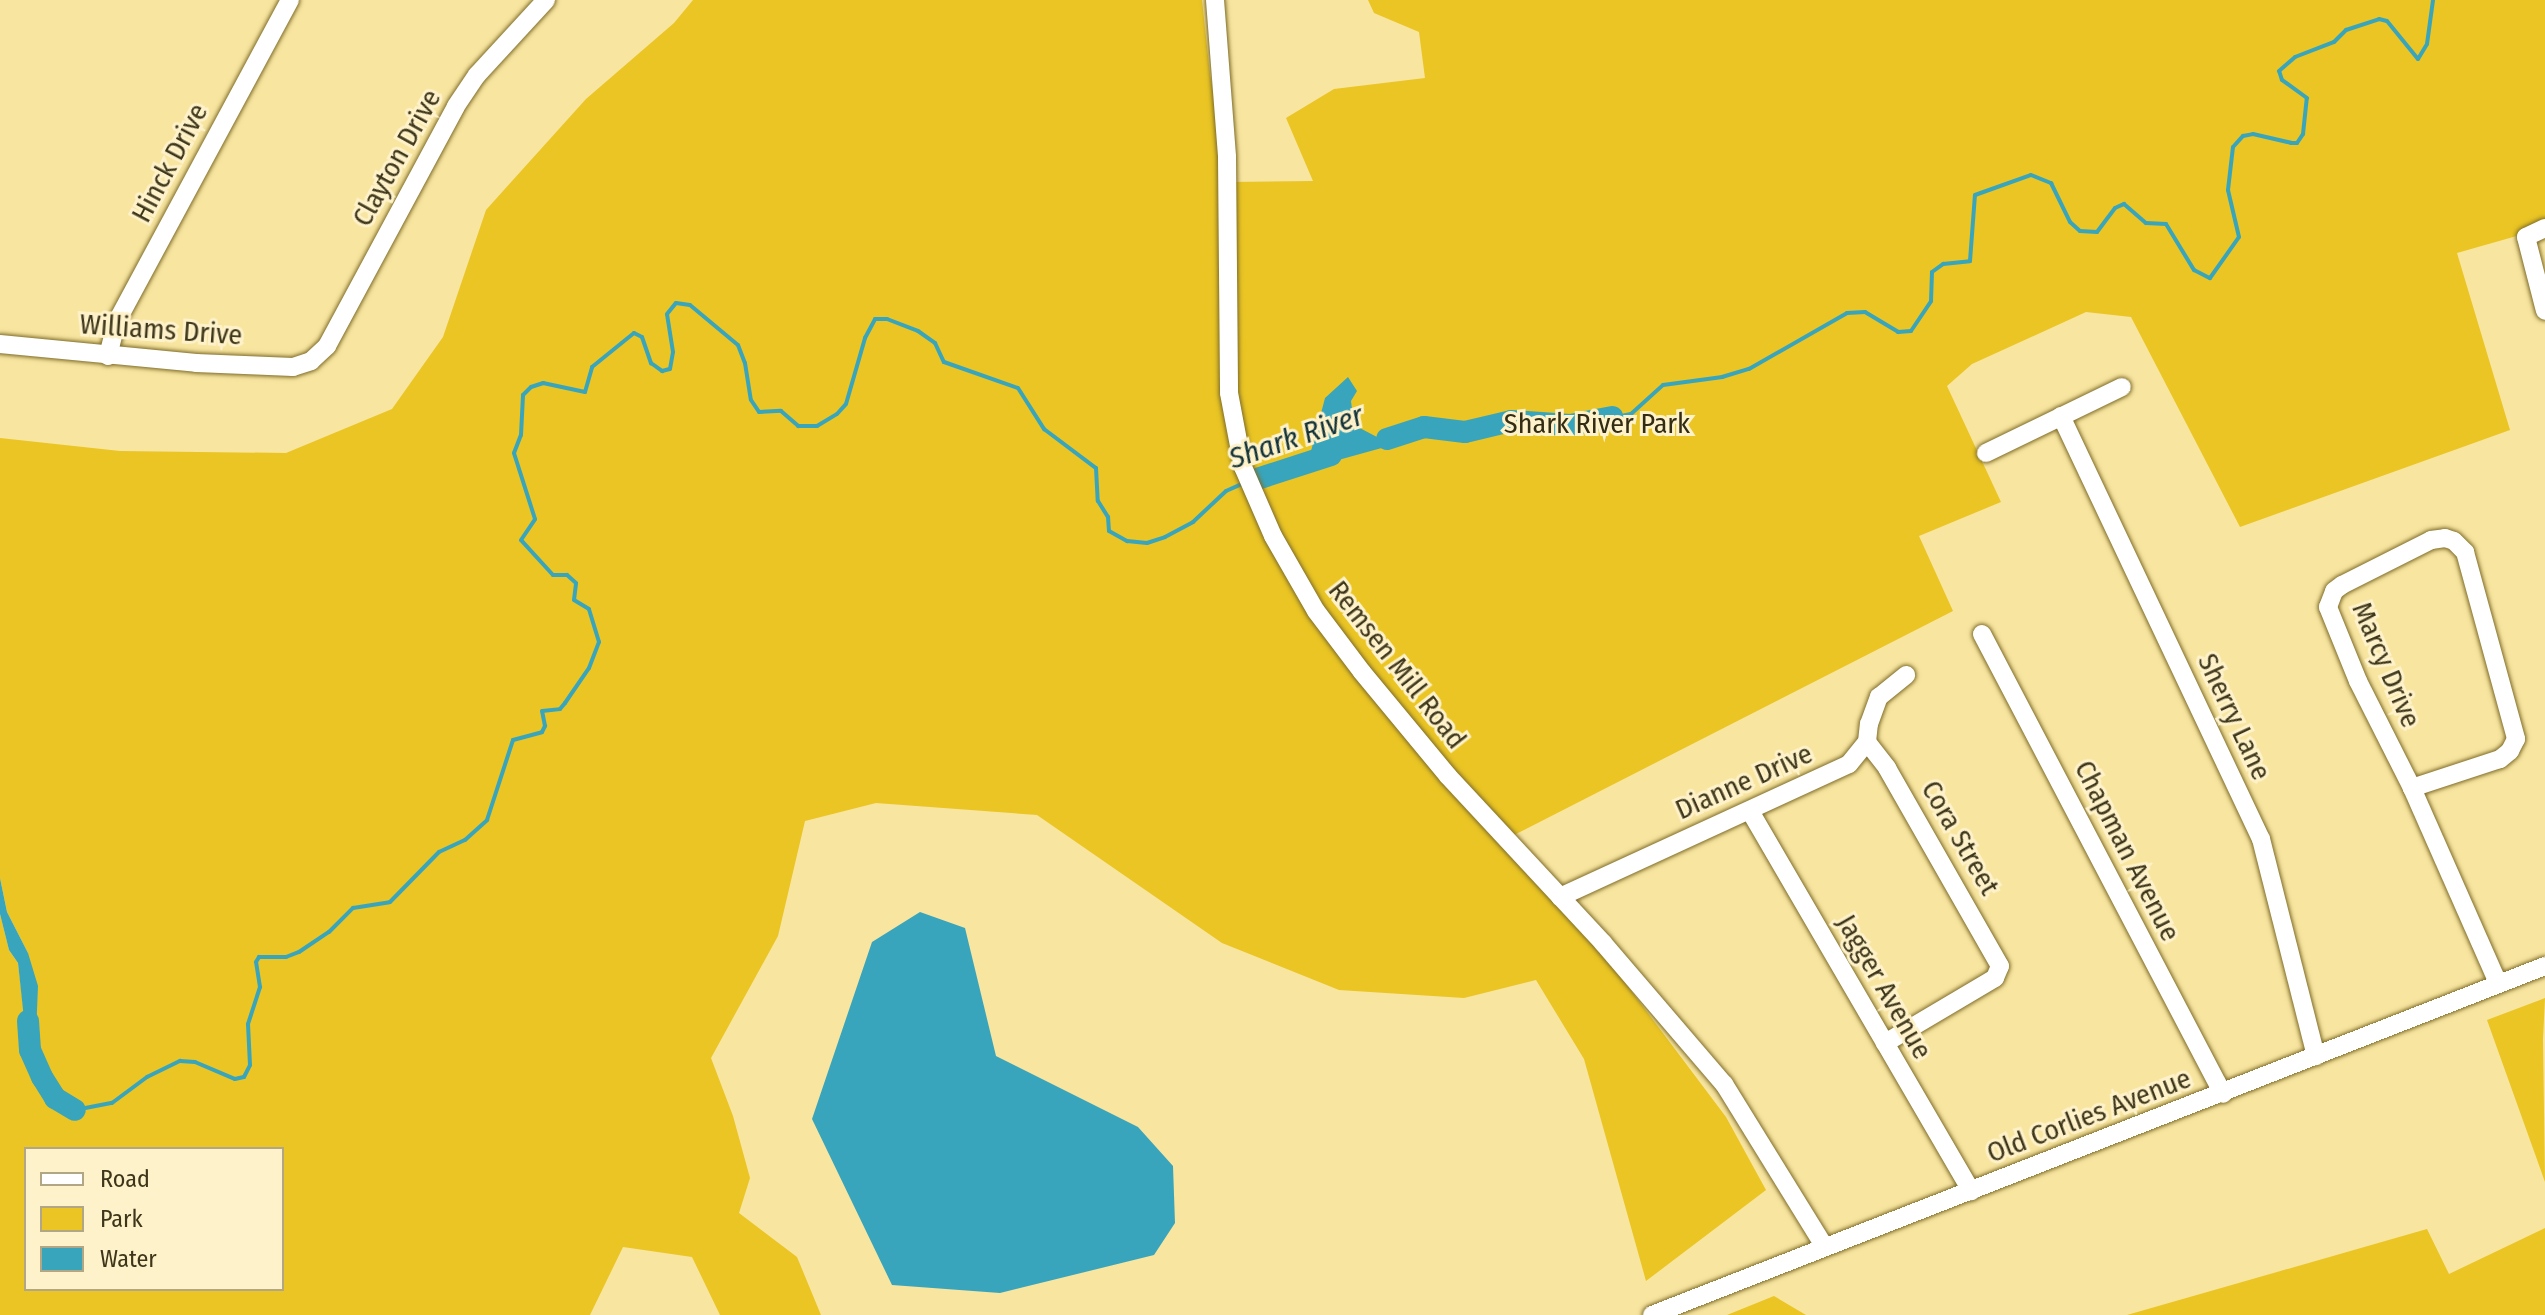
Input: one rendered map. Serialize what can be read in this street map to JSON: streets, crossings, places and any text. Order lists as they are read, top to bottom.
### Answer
{
  "streets": {
    "street": [
      "Clayton Drive",
      "Hinck Drive",
      "Williams Drive",
      "Remsen Mill Road",
      "Marcy Drive",
      "Sherry Lane",
      "Dianne Drive",
      "Cora Street",
      "Chapman Avenue",
      "Jagger Avenue",
      "Old Corlies Avenue"
    ]
  },
  "crossings": [
    ["Clayton Drive", "Williams Drive"],
    ["Hinck Drive", "Williams Drive"],
    ["Remsen Mill Road", "Dianne Drive"],
    ["Remsen Mill Road", "Old Corlies Avenue"],
    ["Marcy Drive", "Old Corlies Avenue"],
    ["Sherry Lane", "Old Corlies Avenue"],
    ["Dianne Drive", "Cora Street"],
    ["Dianne Drive", "Jagger Avenue"],
    ["Cora Street", "Jagger Avenue"],
    ["Chapman Avenue", "Old Corlies Avenue"],
    ["Jagger Avenue", "Old Corlies Avenue"]
  ],
  "water": ["Shark River"],
  "parks": ["Shark River Park"],
  "legend": ["Road", "Park", "Water"]
}
